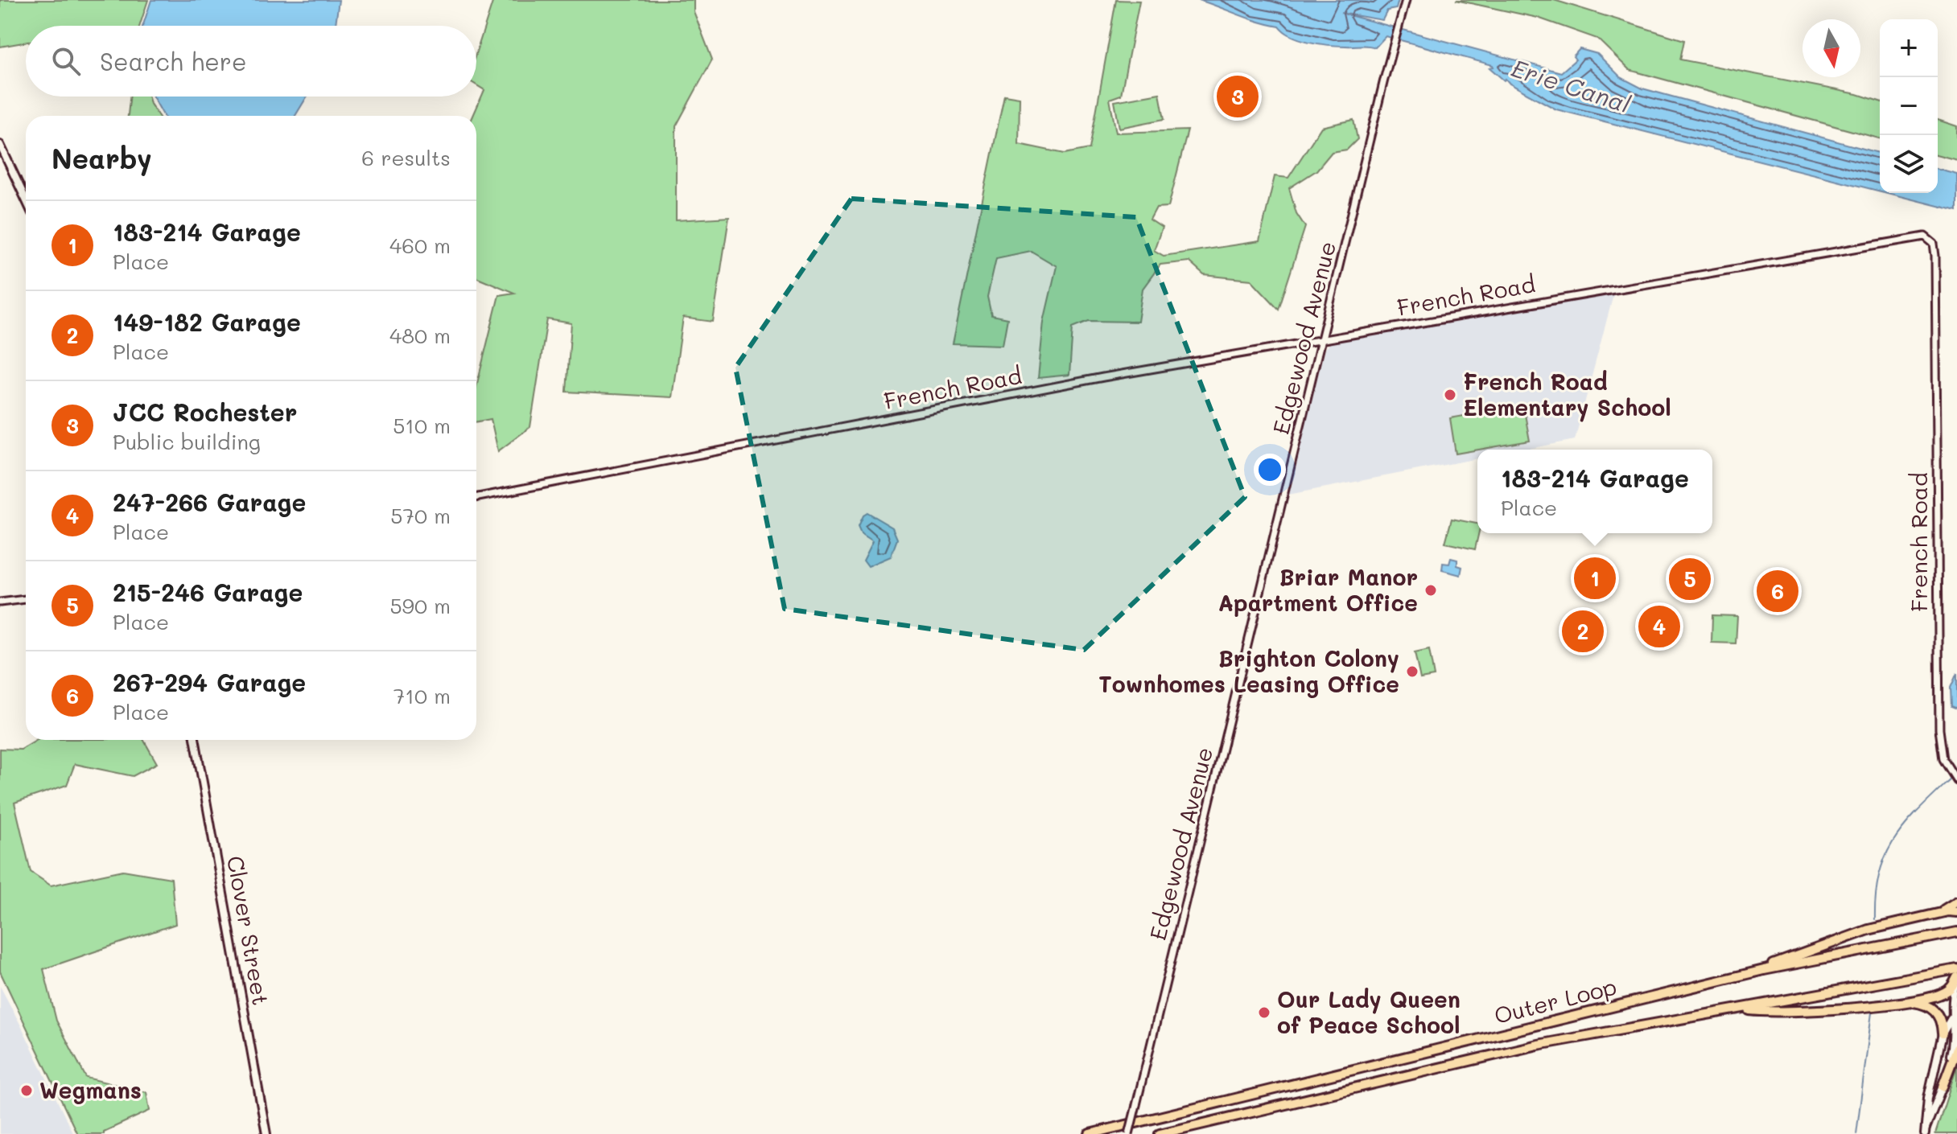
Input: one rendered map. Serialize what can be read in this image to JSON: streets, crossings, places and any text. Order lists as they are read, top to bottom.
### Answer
{
  "streets": {
    "highway": ["Outer Loop"],
    "main road": ["Clover Street"],
    "street": ["French Road", "Edgewood Avenue"]
  },
  "crossings": [
    ["French Road", "Edgewood Avenue"]
  ],
  "water": ["Erie Canal"],
  "places": [
    "French Road Elementary School",
    "Briar Manor Apartment Office",
    "Brighton Colony Townhomes Leasing Office",
    "Our Lady Queen of Peace School",
    "Wegmans"
  ],
  "north": "bottom",
  "page": {
    "map_buttons": ["+", "−"],
    "search": "Search here",
    "pins": [
      "3",
      "1",
      "5",
      "6",
      "4",
      "2"
    ],
    "heading": ["Nearby", "6 results"],
    "list": [
      {
        "mark": "1",
        "name": "183-214 Garage",
        "note": "Place",
        "value": "460 m"
      },
      {
        "mark": "2",
        "name": "149-182 Garage",
        "note": "Place",
        "value": "480 m"
      },
      {
        "mark": "3",
        "name": "JCC Rochester",
        "note": "Public building",
        "value": "510 m"
      },
      {
        "mark": "4",
        "name": "247-266 Garage",
        "note": "Place",
        "value": "570 m"
      },
      {
        "mark": "5",
        "name": "215-246 Garage",
        "note": "Place",
        "value": "590 m"
      },
      {
        "mark": "6",
        "name": "267-294 Garage",
        "note": "Place",
        "value": "710 m"
      }
    ],
    "popup": ["183-214 Garage", "Place"]
  }
}
